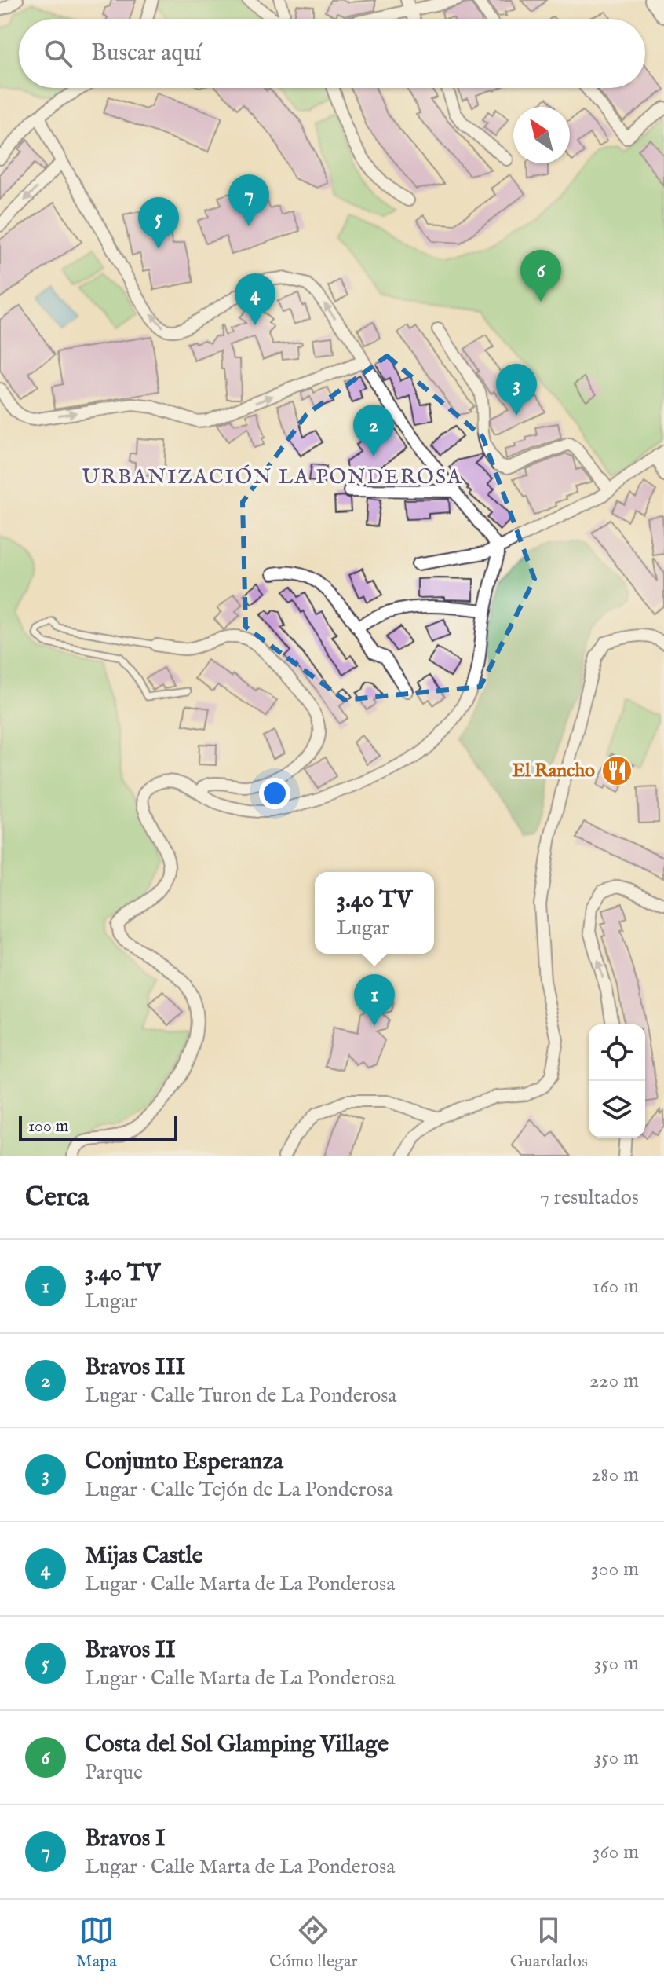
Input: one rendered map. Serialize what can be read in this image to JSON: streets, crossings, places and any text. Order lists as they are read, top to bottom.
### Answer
{
  "districts": ["URBANIZACIÓN LA PONDEROSA"],
  "places": {
    "restaurant": ["El Rancho"]
  },
  "scale_bar": "100 m",
  "north": "top left",
  "page": {
    "search": "Buscar aquí",
    "pins": [
      "7",
      "5",
      "6",
      "4",
      "3",
      "2",
      "1"
    ],
    "popup": ["3.40 TV", "Lugar"],
    "scale": "100 m",
    "heading": ["Cerca", "7 resultados"],
    "list": [
      {
        "mark": "1",
        "name": "3.40 TV",
        "note": "Lugar",
        "value": "160 m"
      },
      {
        "mark": "2",
        "name": "Bravos III",
        "note": "Lugar · Calle Turon de La Ponderosa",
        "value": "220 m"
      },
      {
        "mark": "3",
        "name": "Conjunto Esperanza",
        "note": "Lugar · Calle Tejón de La Ponderosa",
        "value": "280 m"
      },
      {
        "mark": "4",
        "name": "Mijas Castle",
        "note": "Lugar · Calle Marta de La Ponderosa",
        "value": "300 m"
      },
      {
        "mark": "5",
        "name": "Bravos II",
        "note": "Lugar · Calle Marta de La Ponderosa",
        "value": "350 m"
      },
      {
        "mark": "6",
        "name": "Costa del Sol Glamping Village",
        "note": "Parque",
        "value": "350 m"
      },
      {
        "mark": "7",
        "name": "Bravos I",
        "note": "Lugar · Calle Marta de La Ponderosa",
        "value": "360 m"
      }
    ],
    "nav": ["Mapa", "Cómo llegar", "Guardados"]
  }
}
